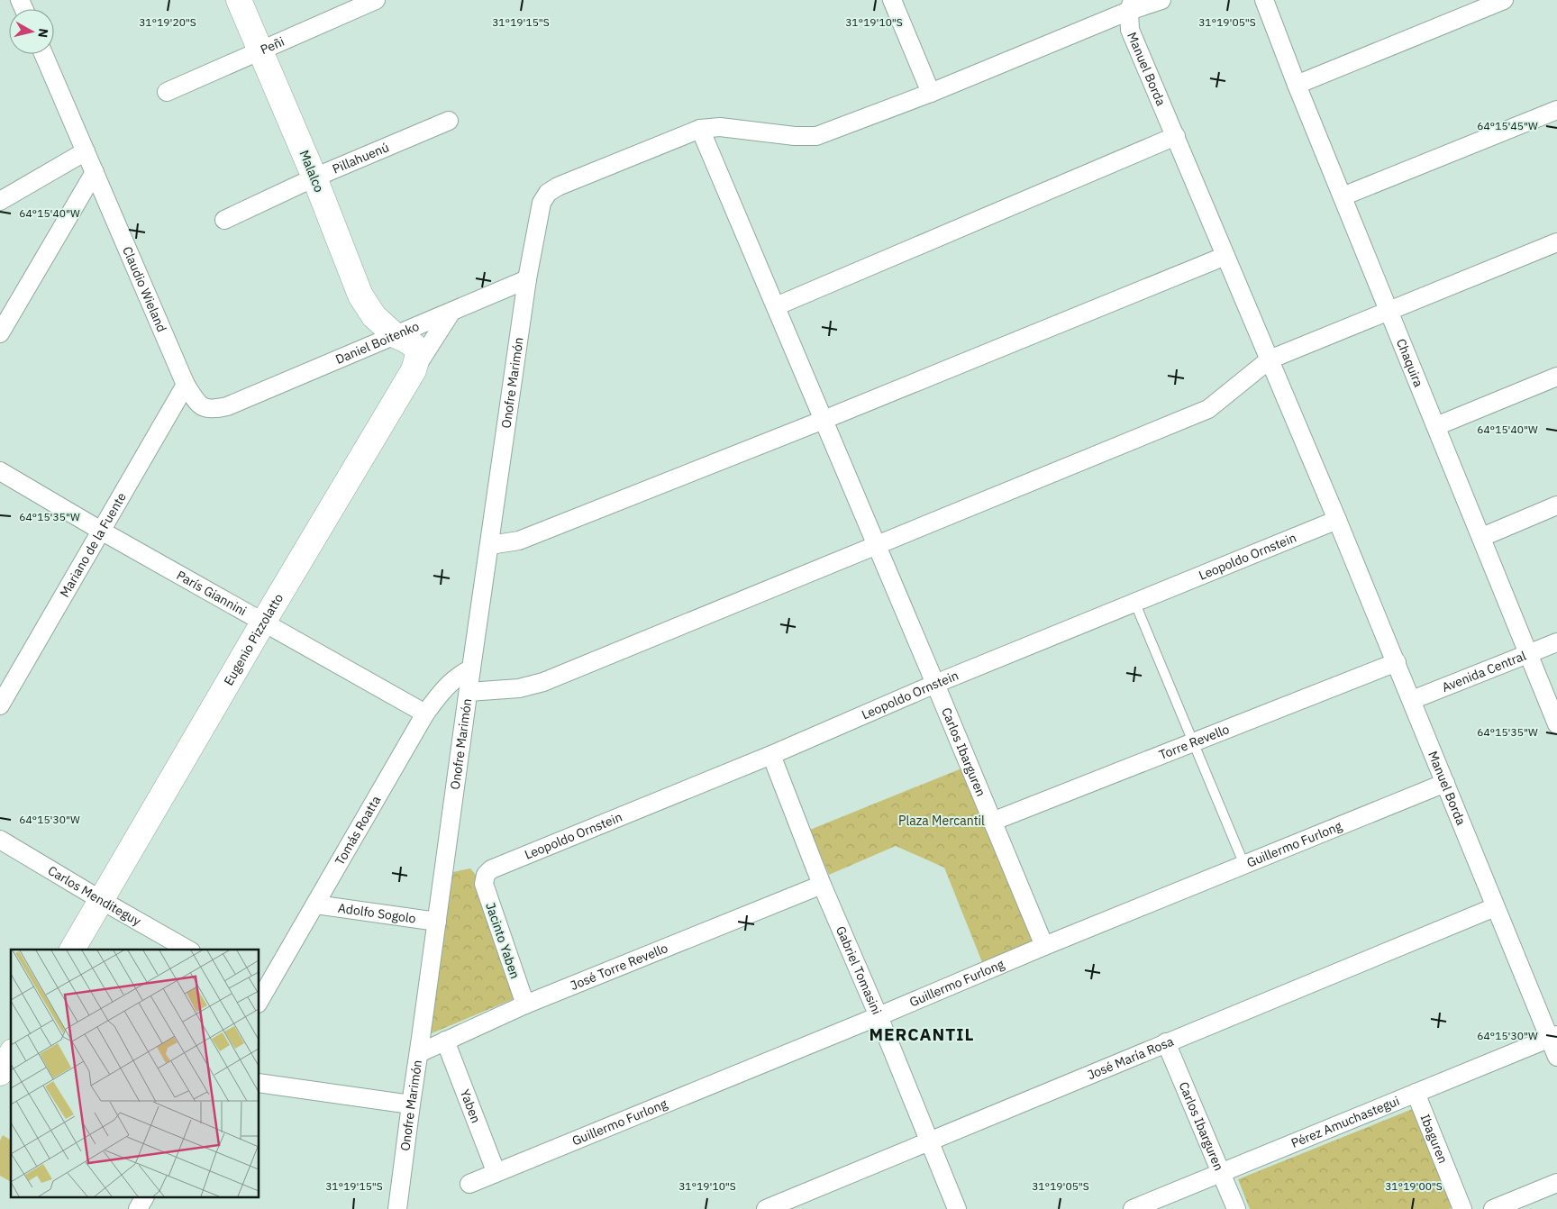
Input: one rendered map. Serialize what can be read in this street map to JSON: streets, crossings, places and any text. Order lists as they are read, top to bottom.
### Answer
{
  "streets": {
    "main road": ["Malalco", "Eugenio Pizzolatto"],
    "street": [
      "Peñi",
      "Manuel Borda",
      "Pillahuenú",
      "Claudio Wieland",
      "Daniel Boitenko",
      "Chaquira",
      "Onofre Marimón",
      "Mariano de la Fuente",
      "Leopoldo Ornstein",
      "París Giannini",
      "Avenida Central",
      "Torre Revello",
      "Carlos Ibarguren",
      "Tomás Roatta",
      "Guillermo Furlong",
      "Carlos Menditeguy",
      "Adolfo Sogolo",
      "Jacinto Yaben",
      "José Torre Revello",
      "Gabriel Tomasini",
      "José María Rosa",
      "Yaben",
      "Pérez Amuchastegui",
      "Ibaguren"
    ]
  },
  "crossings": [
    ["Peñi", "Malalco"],
    ["Manuel Borda", "Onofre Marimón"],
    ["Manuel Borda", "Leopoldo Ornstein"],
    ["Manuel Borda", "Avenida Central"],
    ["Manuel Borda", "Torre Revello"],
    ["Manuel Borda", "Guillermo Furlong"],
    ["Manuel Borda", "José María Rosa"],
    ["Manuel Borda", "Pérez Amuchastegui"],
    ["Pillahuenú", "Malalco"],
    ["Malalco", "Daniel Boitenko"],
    ["Malalco", "Eugenio Pizzolatto"],
    ["Claudio Wieland", "Daniel Boitenko"],
    ["Claudio Wieland", "Mariano de la Fuente"],
    ["Daniel Boitenko", "Onofre Marimón"],
    ["Daniel Boitenko", "Eugenio Pizzolatto"],
    ["Chaquira", "Avenida Central"],
    ["Onofre Marimón", "Carlos Ibarguren"],
    ["Onofre Marimón", "Tomás Roatta"],
    ["Onofre Marimón", "Adolfo Sogolo"],
    ["Onofre Marimón", "José Torre Revello"],
    ["Mariano de la Fuente", "París Giannini"],
    ["Leopoldo Ornstein", "Carlos Ibarguren"],
    ["Leopoldo Ornstein", "Jacinto Yaben"],
    ["Leopoldo Ornstein", "Gabriel Tomasini"],
    ["París Giannini", "Eugenio Pizzolatto"],
    ["París Giannini", "Tomás Roatta"],
    ["Eugenio Pizzolatto", "Carlos Menditeguy"],
    ["Torre Revello", "Carlos Ibarguren"],
    ["Carlos Ibarguren", "Guillermo Furlong"],
    ["Carlos Ibarguren", "José María Rosa"],
    ["Carlos Ibarguren", "Pérez Amuchastegui"],
    ["Tomás Roatta", "Adolfo Sogolo"],
    ["Guillermo Furlong", "Gabriel Tomasini"],
    ["Guillermo Furlong", "Yaben"],
    ["Jacinto Yaben", "José Torre Revello"],
    ["José Torre Revello", "Gabriel Tomasini"],
    ["José Torre Revello", "Yaben"],
    ["Gabriel Tomasini", "José María Rosa"],
    ["Pérez Amuchastegui", "Ibaguren"]
  ],
  "districts": ["MERCANTIL"],
  "parks": ["Plaza Mercantil"],
  "north": "right",
  "coordinates": [
    "31°19'20\"S",
    "31°19'15\"S",
    "31°19'10\"S",
    "31°19'05\"S",
    "64°15'45\"W",
    "64°15'40\"W",
    "64°15'35\"W",
    "64°15'30\"W",
    "31°19'00\"S"
  ]
}
